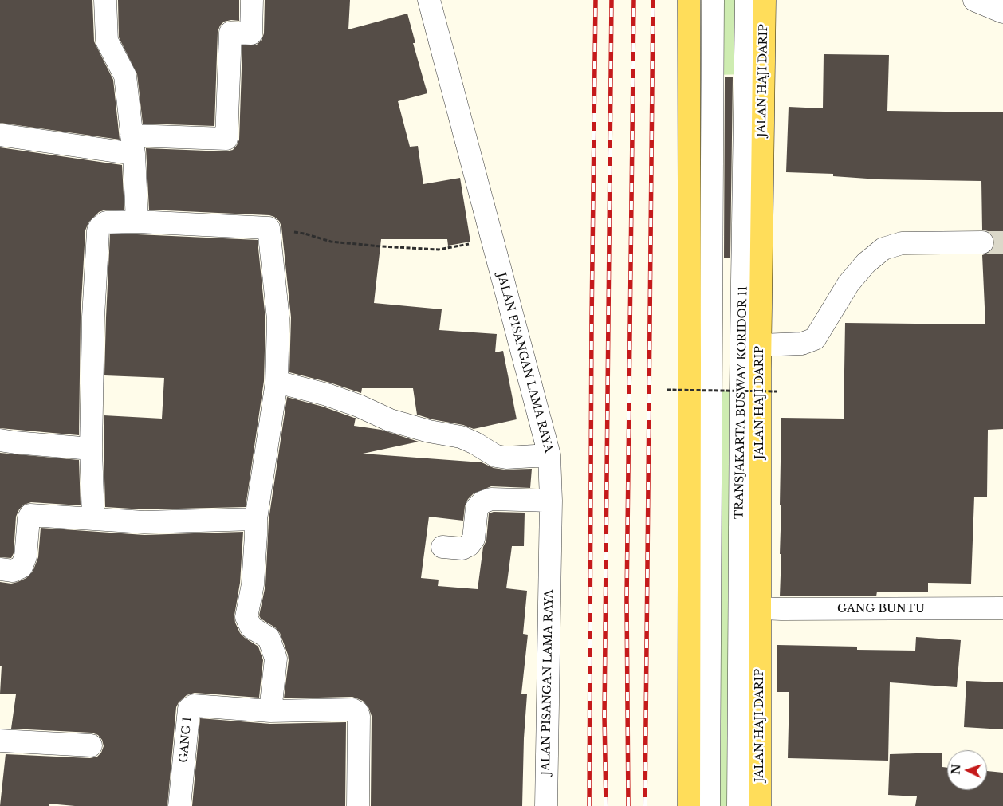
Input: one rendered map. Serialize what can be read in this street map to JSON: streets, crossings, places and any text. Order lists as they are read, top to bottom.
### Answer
{
  "streets": {
    "main road": ["JALAN HAJI DARIP"],
    "street": [
      "JALAN PISANGAN LAMA RAYA",
      "TRANSJAKARTA BUSWAY KORIDOR 11",
      "GANG BUNTU",
      "GANG 1"
    ]
  },
  "crossings": [
    ["JALAN HAJI DARIP", "GANG BUNTU"]
  ],
  "north": "left"
}
